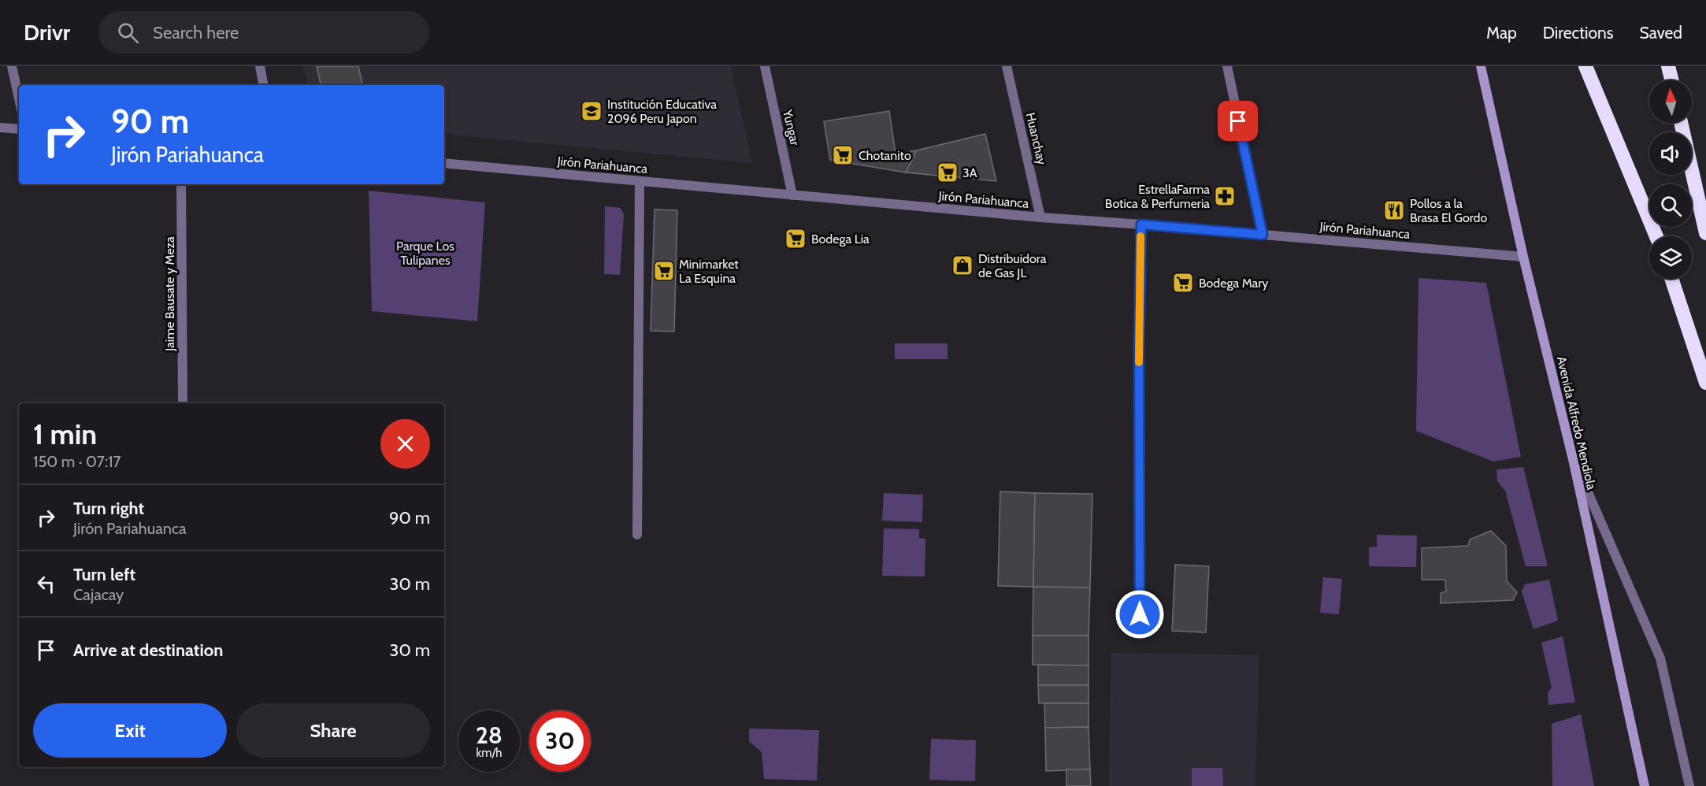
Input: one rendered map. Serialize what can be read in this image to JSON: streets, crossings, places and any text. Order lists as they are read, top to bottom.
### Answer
{
  "streets": {
    "main road": ["Avenida Alfredo Mendiola"],
    "street": [
      "Yungar",
      "Huanchay",
      "Jirón Pariahuanca",
      "Jaime Bausate y Meza"
    ]
  },
  "crossings": [
    ["Yungar", "Jirón Pariahuanca"],
    ["Huanchay", "Jirón Pariahuanca"],
    ["Jirón Pariahuanca", "Avenida Alfredo Mendiola"]
  ],
  "parks": ["Parque Los Tulipanes"],
  "places": {
    "school or university": ["Institución Educativa 2096 Peru Japon"],
    "supermarket": [
      "Chotanito",
      "3A",
      "Bodega Lia",
      "Minimarket La Esquina",
      "Bodega Mary"
    ],
    "pharmacy": ["EstrellaFarma Botica & Perfumeria"],
    "restaurant": ["Pollos a la Brasa El Gordo"],
    "shop": ["Distribuidora de Gas JL"]
  },
  "north": "top",
  "page": {
    "header": "Drivr",
    "search": "Search here",
    "nav": ["Map", "Directions", "Saved"],
    "turn": ["90 m", "Jirón Pariahuanca"],
    "heading": ["1 min", "150 m · 07:17"],
    "list": [
      {
        "name": "Turn right",
        "note": "Jirón Pariahuanca",
        "value": "90 m"
      },
      {
        "name": "Turn left",
        "note": "Cajacay",
        "value": "30 m"
      },
      {
        "name": "Arrive at destination",
        "value": "30 m"
      }
    ],
    "buttons": ["Exit", "Share"],
    "speed": "28 km/h",
    "limit": "30"
  }
}
